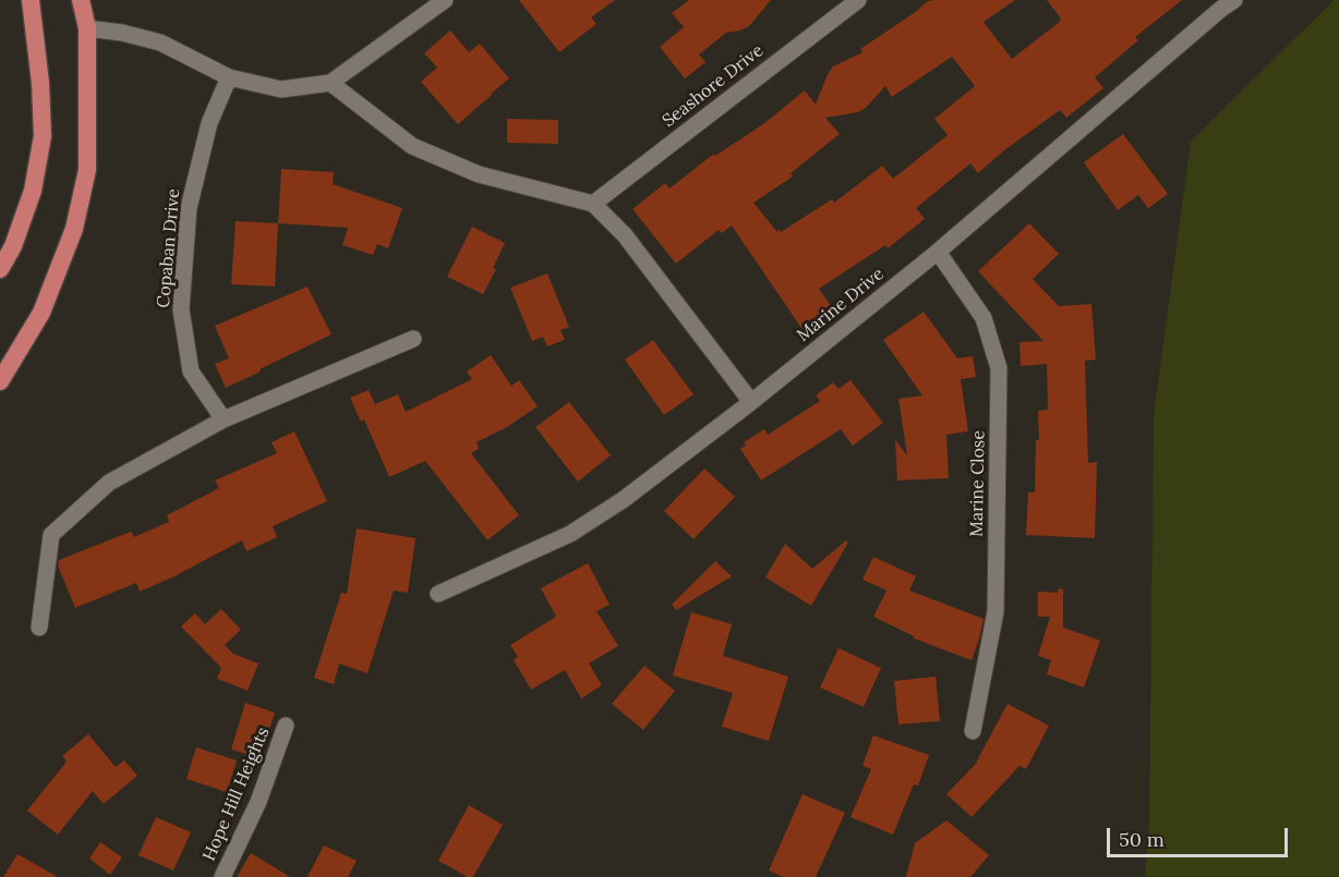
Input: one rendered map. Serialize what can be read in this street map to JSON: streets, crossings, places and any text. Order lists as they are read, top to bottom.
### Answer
{
  "streets": {
    "street": [
      "Seashore Drive",
      "Copaban Drive",
      "Marine Drive",
      "Marine Close",
      "Hope Hill Heights"
    ]
  },
  "crossings": [
    ["Marine Drive", "Marine Close"]
  ],
  "scale_bar": "50 m"
}
